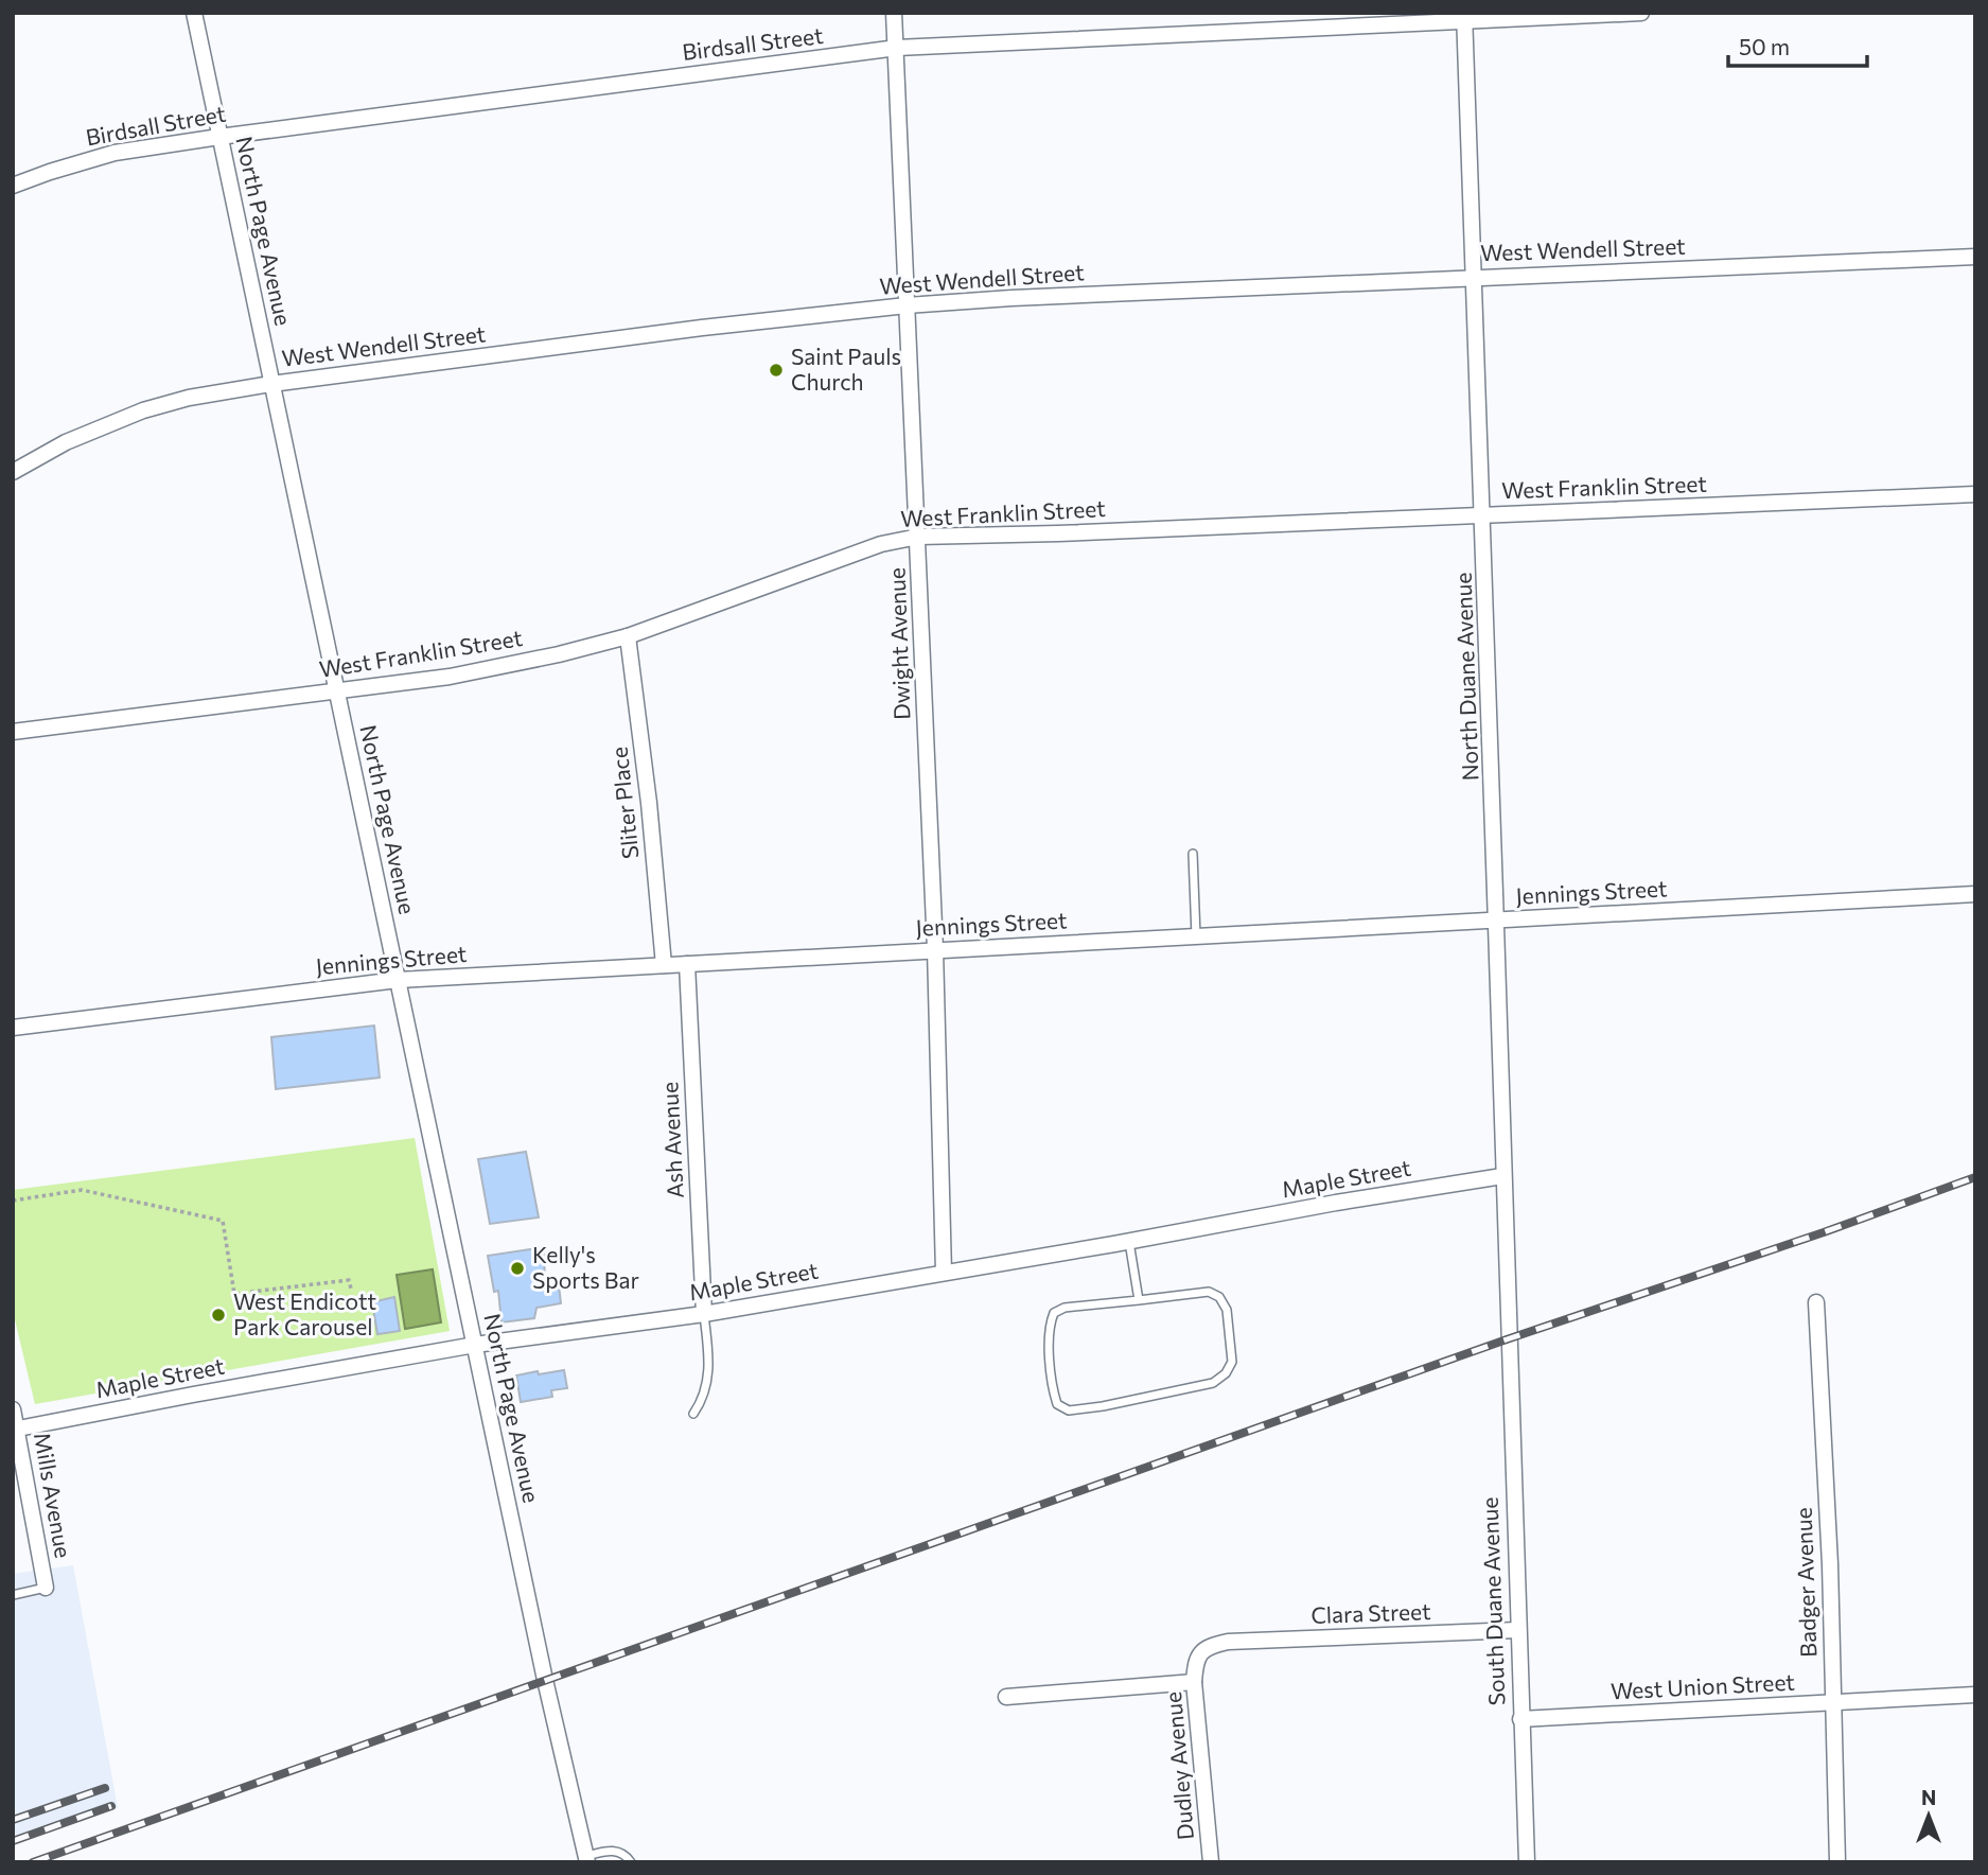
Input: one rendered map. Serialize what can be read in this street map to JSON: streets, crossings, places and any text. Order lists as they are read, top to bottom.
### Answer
{
  "streets": {
    "street": [
      "Birdsall Street",
      "North Page Avenue",
      "West Wendell Street",
      "West Franklin Street",
      "Dwight Avenue",
      "North Duane Avenue",
      "Sliter Place",
      "Jennings Street",
      "Ash Avenue",
      "Maple Street",
      "Mills Avenue",
      "Badger Avenue",
      "South Duane Avenue",
      "Clara Street",
      "West Union Street",
      "Dudley Avenue"
    ]
  },
  "crossings": [
    ["Birdsall Street", "North Page Avenue"],
    ["Birdsall Street", "Dwight Avenue"],
    ["Birdsall Street", "North Duane Avenue"],
    ["North Page Avenue", "West Wendell Street"],
    ["North Page Avenue", "West Franklin Street"],
    ["North Page Avenue", "Jennings Street"],
    ["North Page Avenue", "Maple Street"],
    ["West Wendell Street", "Dwight Avenue"],
    ["West Wendell Street", "North Duane Avenue"],
    ["West Franklin Street", "Dwight Avenue"],
    ["West Franklin Street", "North Duane Avenue"],
    ["West Franklin Street", "Sliter Place"],
    ["Dwight Avenue", "Jennings Street"],
    ["Dwight Avenue", "Maple Street"],
    ["North Duane Avenue", "Jennings Street"],
    ["North Duane Avenue", "Maple Street"],
    ["North Duane Avenue", "South Duane Avenue"],
    ["Sliter Place", "Jennings Street"],
    ["Jennings Street", "Ash Avenue"],
    ["Ash Avenue", "Maple Street"],
    ["Maple Street", "Mills Avenue"],
    ["Badger Avenue", "West Union Street"],
    ["South Duane Avenue", "Clara Street"],
    ["South Duane Avenue", "West Union Street"],
    ["Clara Street", "Dudley Avenue"]
  ],
  "places": ["Saint Pauls Church", "Kelly's Sports Bar", "West Endicott Park Carousel"],
  "scale_bar": "50 m",
  "north": "top"
}
